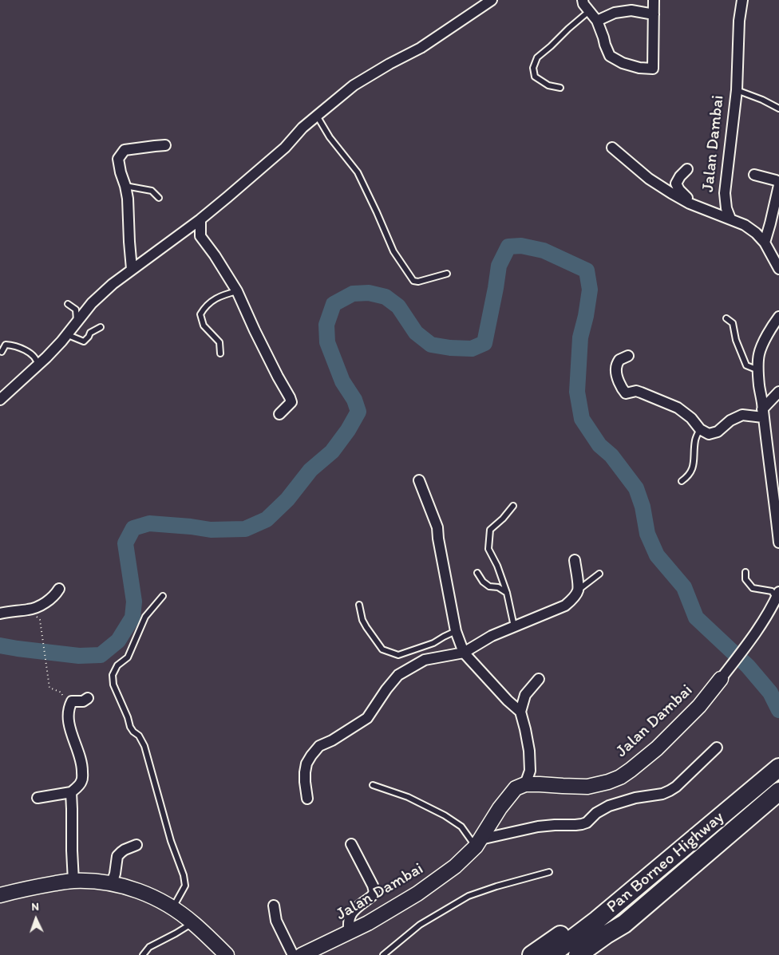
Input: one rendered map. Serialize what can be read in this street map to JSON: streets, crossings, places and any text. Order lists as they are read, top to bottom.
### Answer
{
  "streets": {
    "highway": ["Pan Borneo Highway"],
    "street": ["Jalan Dambai"]
  },
  "north": "top"
}
